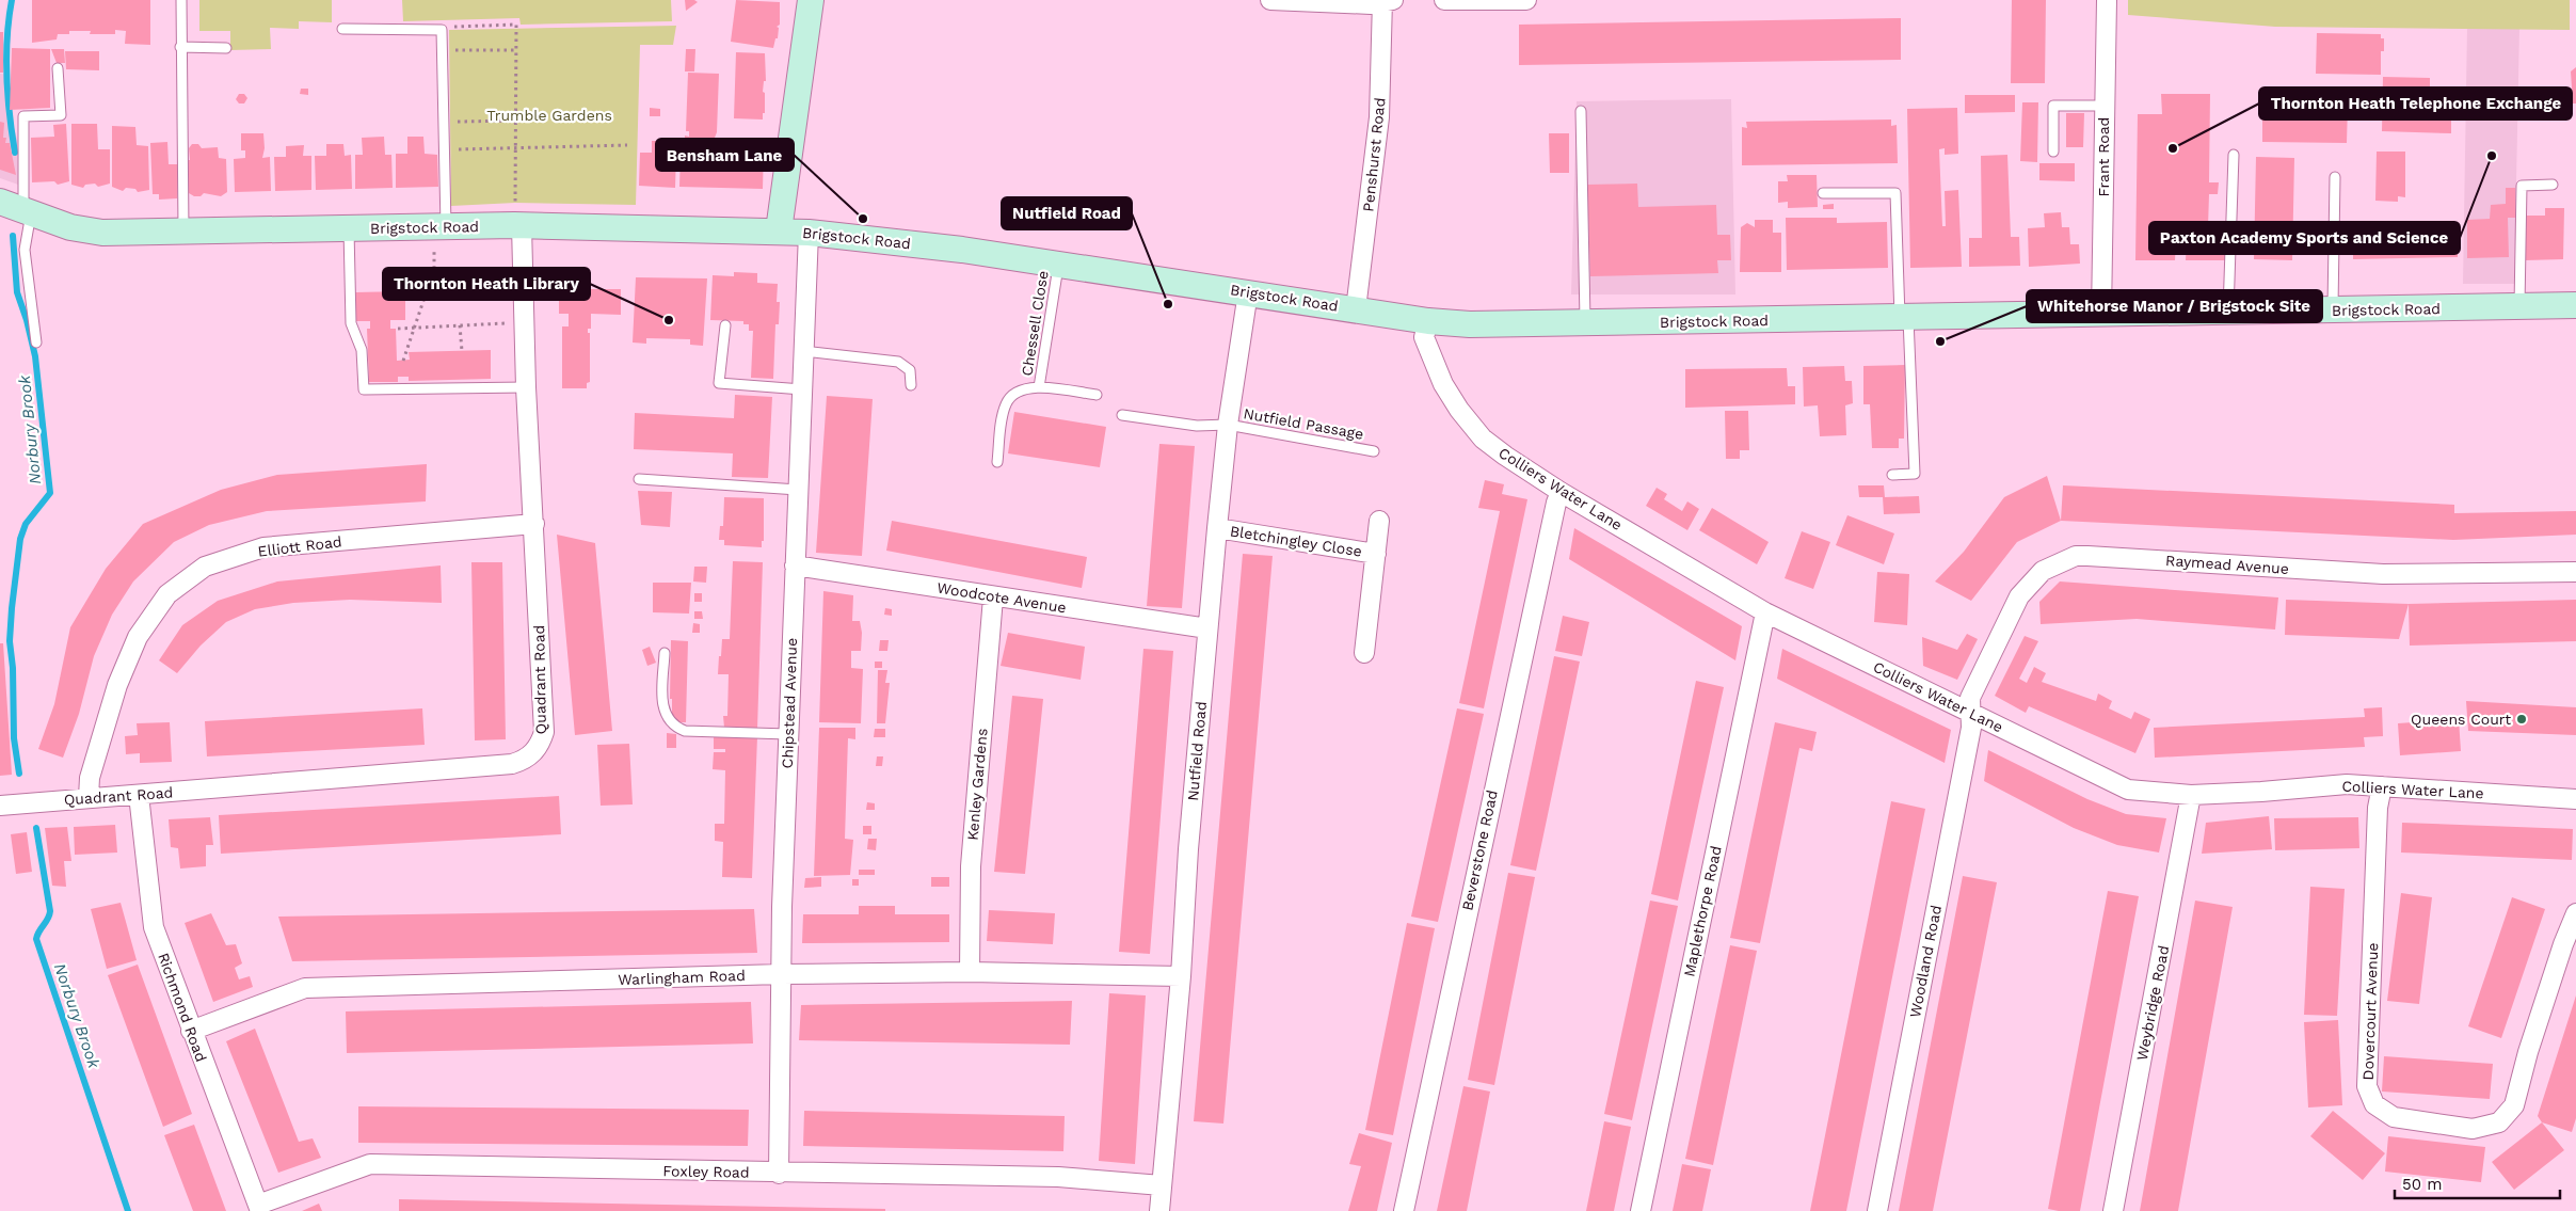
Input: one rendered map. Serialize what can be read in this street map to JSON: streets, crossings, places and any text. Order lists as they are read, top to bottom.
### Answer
{
  "streets": {
    "main road": ["Brigstock Road"],
    "street": [
      "Penshurst Road",
      "Frant Road",
      "Colliers Water Lane",
      "Bletchingley Close",
      "Elliott Road",
      "Raymead Avenue",
      "Woodcote Avenue",
      "Quadrant Road",
      "Chipstead Avenue",
      "Nutfield Road",
      "Kenley Gardens",
      "Beverstone Road",
      "Maplethorpe Road",
      "Woodland Road",
      "Warlingham Road",
      "Weybridge Road",
      "Richmond Road",
      "Dovercourt Avenue",
      "Foxley Road"
    ],
    "lane": ["Chessell Close", "Nutfield Passage"]
  },
  "crossings": [
    ["Penshurst Road", "Brigstock Road"],
    ["Frant Road", "Brigstock Road"],
    ["Brigstock Road", "Chessell Close"],
    ["Brigstock Road", "Colliers Water Lane"],
    ["Brigstock Road", "Quadrant Road"],
    ["Brigstock Road", "Chipstead Avenue"],
    ["Brigstock Road", "Nutfield Road"],
    ["Nutfield Passage", "Nutfield Road"],
    ["Colliers Water Lane", "Raymead Avenue"],
    ["Colliers Water Lane", "Beverstone Road"],
    ["Colliers Water Lane", "Maplethorpe Road"],
    ["Colliers Water Lane", "Woodland Road"],
    ["Colliers Water Lane", "Weybridge Road"],
    ["Colliers Water Lane", "Dovercourt Avenue"],
    ["Bletchingley Close", "Nutfield Road"],
    ["Elliott Road", "Quadrant Road"],
    ["Raymead Avenue", "Woodland Road"],
    ["Woodcote Avenue", "Chipstead Avenue"],
    ["Woodcote Avenue", "Nutfield Road"],
    ["Woodcote Avenue", "Kenley Gardens"],
    ["Quadrant Road", "Richmond Road"],
    ["Chipstead Avenue", "Warlingham Road"],
    ["Chipstead Avenue", "Foxley Road"],
    ["Nutfield Road", "Warlingham Road"],
    ["Nutfield Road", "Foxley Road"],
    ["Kenley Gardens", "Warlingham Road"],
    ["Warlingham Road", "Richmond Road"],
    ["Richmond Road", "Foxley Road"]
  ],
  "water": ["Norbury Brook"],
  "parks": ["Trumble Gardens"],
  "places": [
    "Thornton Heath Telephone Exchange",
    "Paxton Academy Sports and Science",
    "Bensham Lane",
    "Nutfield Road",
    "Thornton Heath Library",
    "Whitehorse Manor / Brigstock Site",
    "Queens Court"
  ],
  "scale_bar": "50 m"
}
